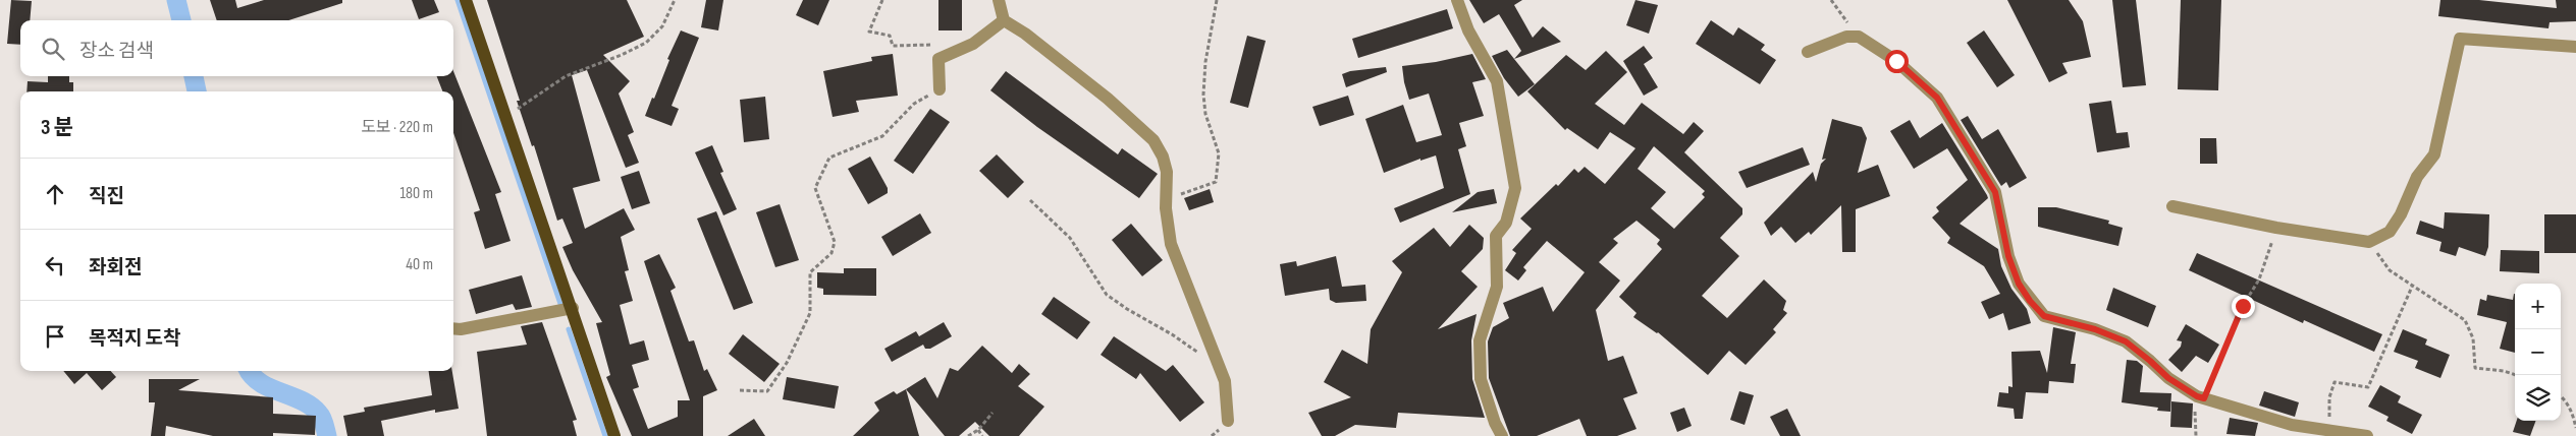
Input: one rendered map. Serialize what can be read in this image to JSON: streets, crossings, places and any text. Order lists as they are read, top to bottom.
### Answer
{
  "page": {
    "search": "장소 검색",
    "heading": ["3 분", "도보 · 220 m"],
    "list": [
      ["직진", "180 m"],
      ["좌회전", "40 m"],
      "목적지 도착"
    ],
    "map_buttons": ["+", "−"]
  }
}
